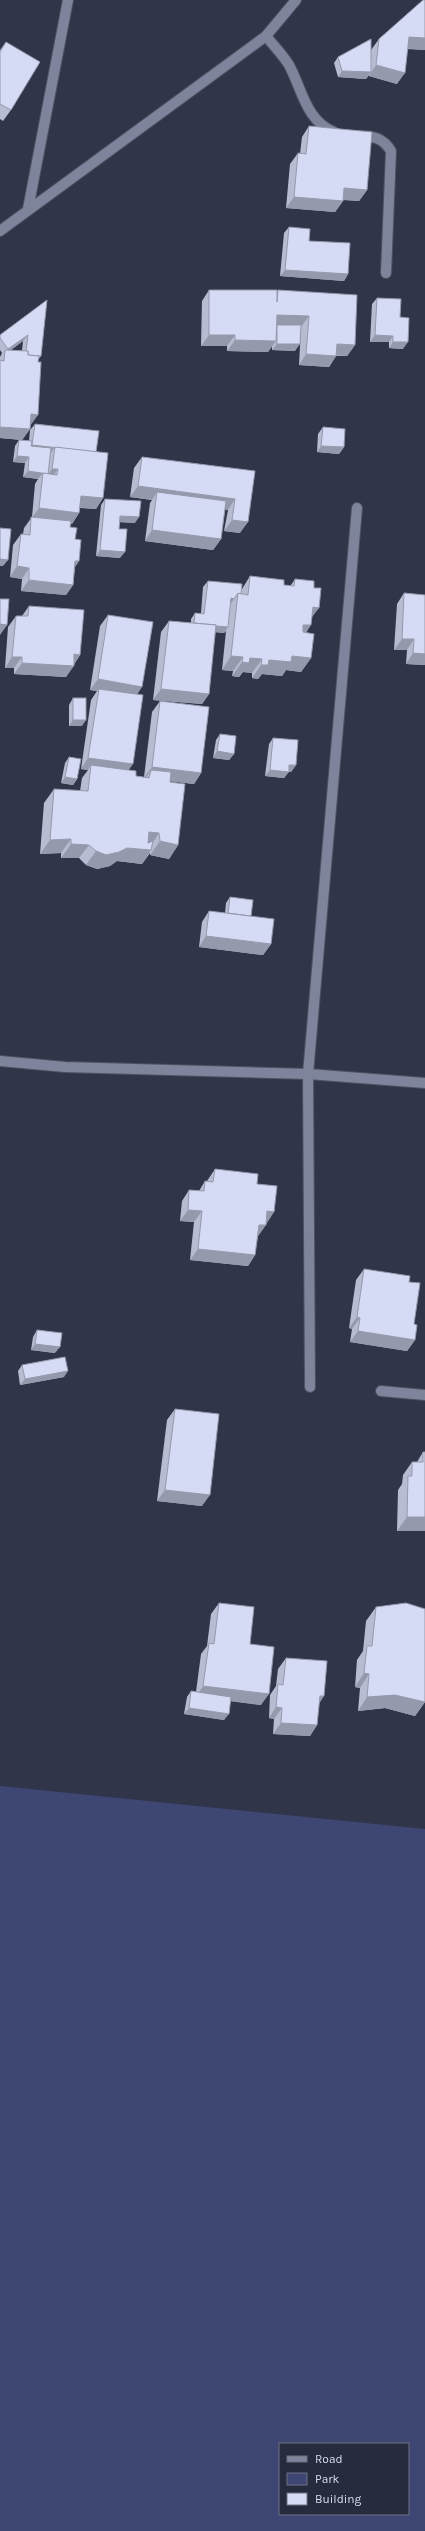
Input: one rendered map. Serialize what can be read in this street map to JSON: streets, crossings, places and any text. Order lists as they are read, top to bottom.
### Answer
{
  "legend": ["Road", "Park", "Building"]
}
